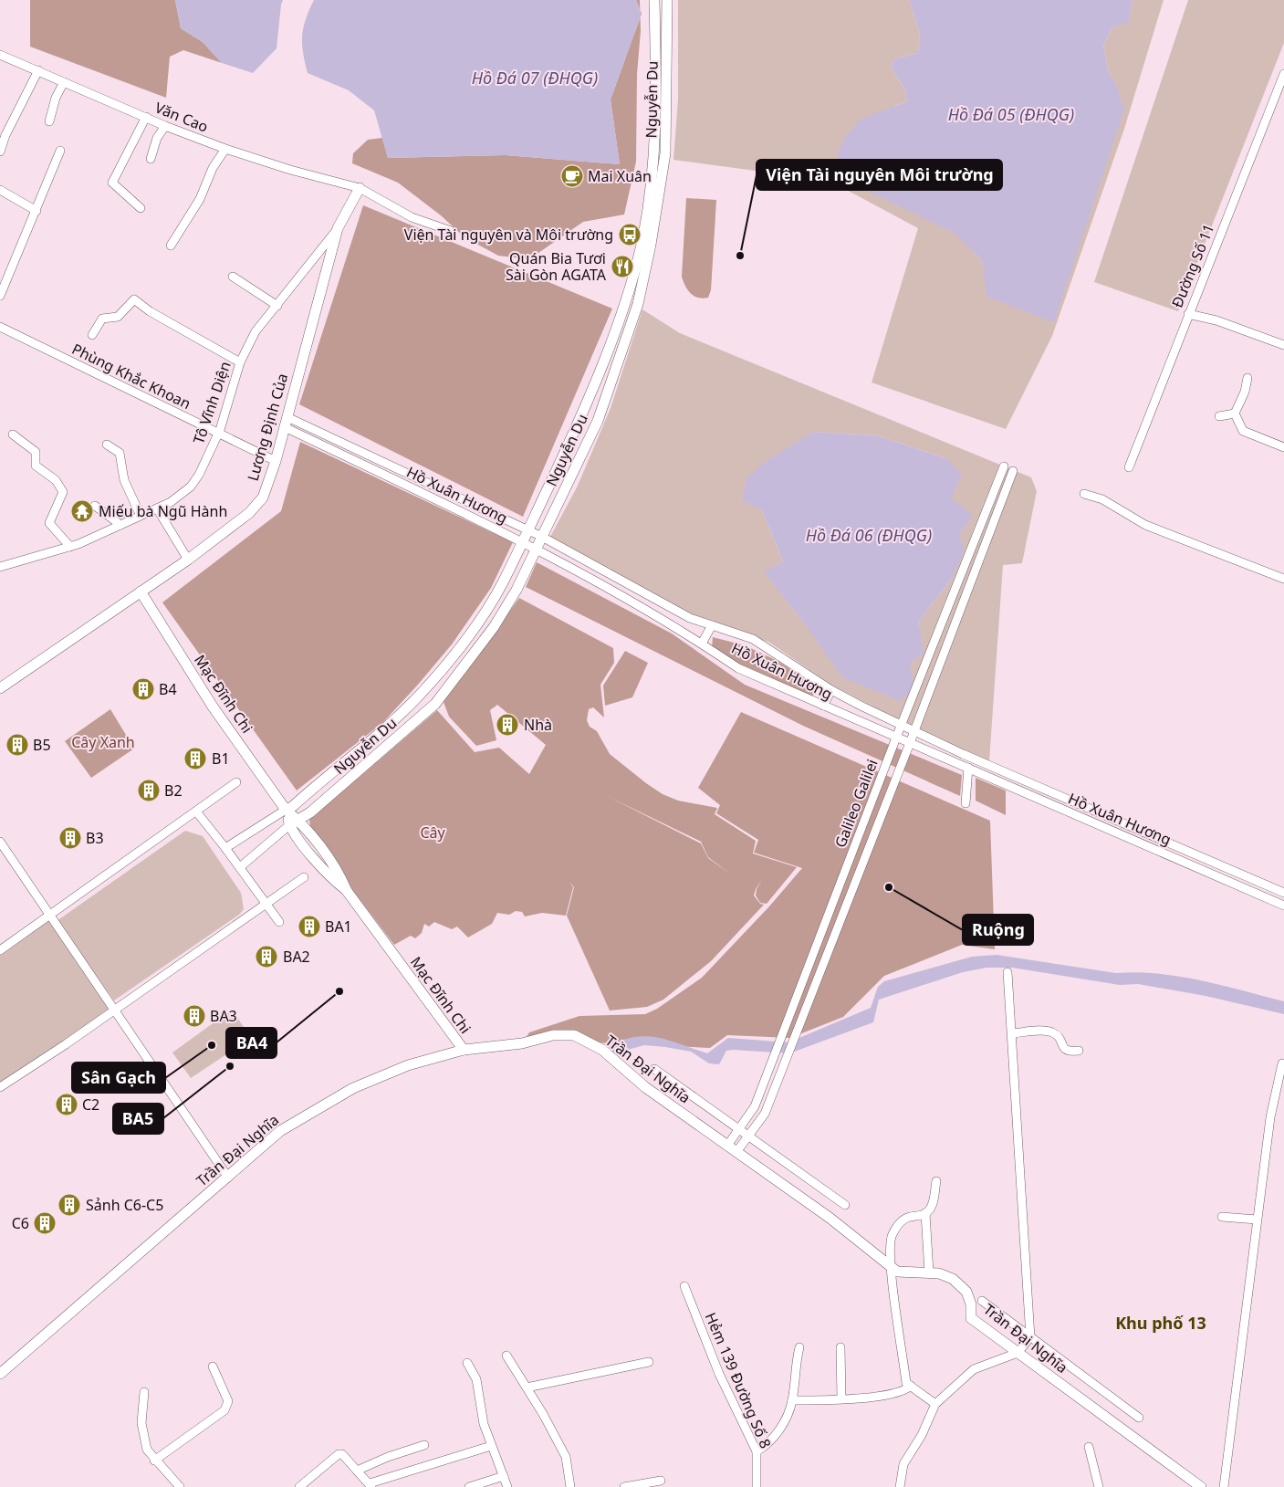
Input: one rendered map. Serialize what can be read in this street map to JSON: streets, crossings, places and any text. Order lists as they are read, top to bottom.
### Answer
{
  "streets": {
    "street": [
      "Nguyễn Du",
      "Văn Cao",
      "Đường Số 11",
      "Phùng Khắc Khoan",
      "Tô Vĩnh Diện",
      "Lương Định Của",
      "Hồ Xuân Hương",
      "Mạc Đĩnh Chi",
      "Galileo Galilei",
      "Trần Đại Nghĩa",
      "Hẻm 139 Đường Số 8"
    ]
  },
  "crossings": [
    ["Nguyễn Du", "Hồ Xuân Hương"],
    ["Nguyễn Du", "Mạc Đĩnh Chi"],
    ["Văn Cao", "Lương Định Của"],
    ["Phùng Khắc Khoan", "Tô Vĩnh Diện"],
    ["Phùng Khắc Khoan", "Lương Định Của"],
    ["Tô Vĩnh Diện", "Lương Định Của"],
    ["Lương Định Của", "Hồ Xuân Hương"],
    ["Lương Định Của", "Mạc Đĩnh Chi"],
    ["Hồ Xuân Hương", "Galileo Galilei"],
    ["Mạc Đĩnh Chi", "Trần Đại Nghĩa"],
    ["Galileo Galilei", "Trần Đại Nghĩa"]
  ],
  "districts": ["Khu phố 13"],
  "water": ["Hồ Đá 07 (ĐHQG)", "Hồ Đá 05 (ĐHQG)", "Hồ Đá 06 (ĐHQG)"],
  "parks": ["Cây Xanh", "Cây"],
  "places": {
    "cafe": ["Mai Xuân"],
    "bus stop": ["Viện Tài nguyên và Môi trường"],
    "other": [
      "Viện Tài nguyên Môi trường",
      "Ruộng",
      "BA4",
      "Sân Gạch",
      "BA5"
    ],
    "restaurant": ["Quán Bia Tươi Sài Gòn AGATA"],
    "temple": ["Miếu bà Ngũ Hành"],
    "building": [
      "B4",
      "Nhà",
      "B5",
      "B1",
      "B2",
      "B3",
      "BA1",
      "BA2",
      "BA3",
      "C2",
      "Sảnh C6-C5",
      "C6"
    ]
  }
}
